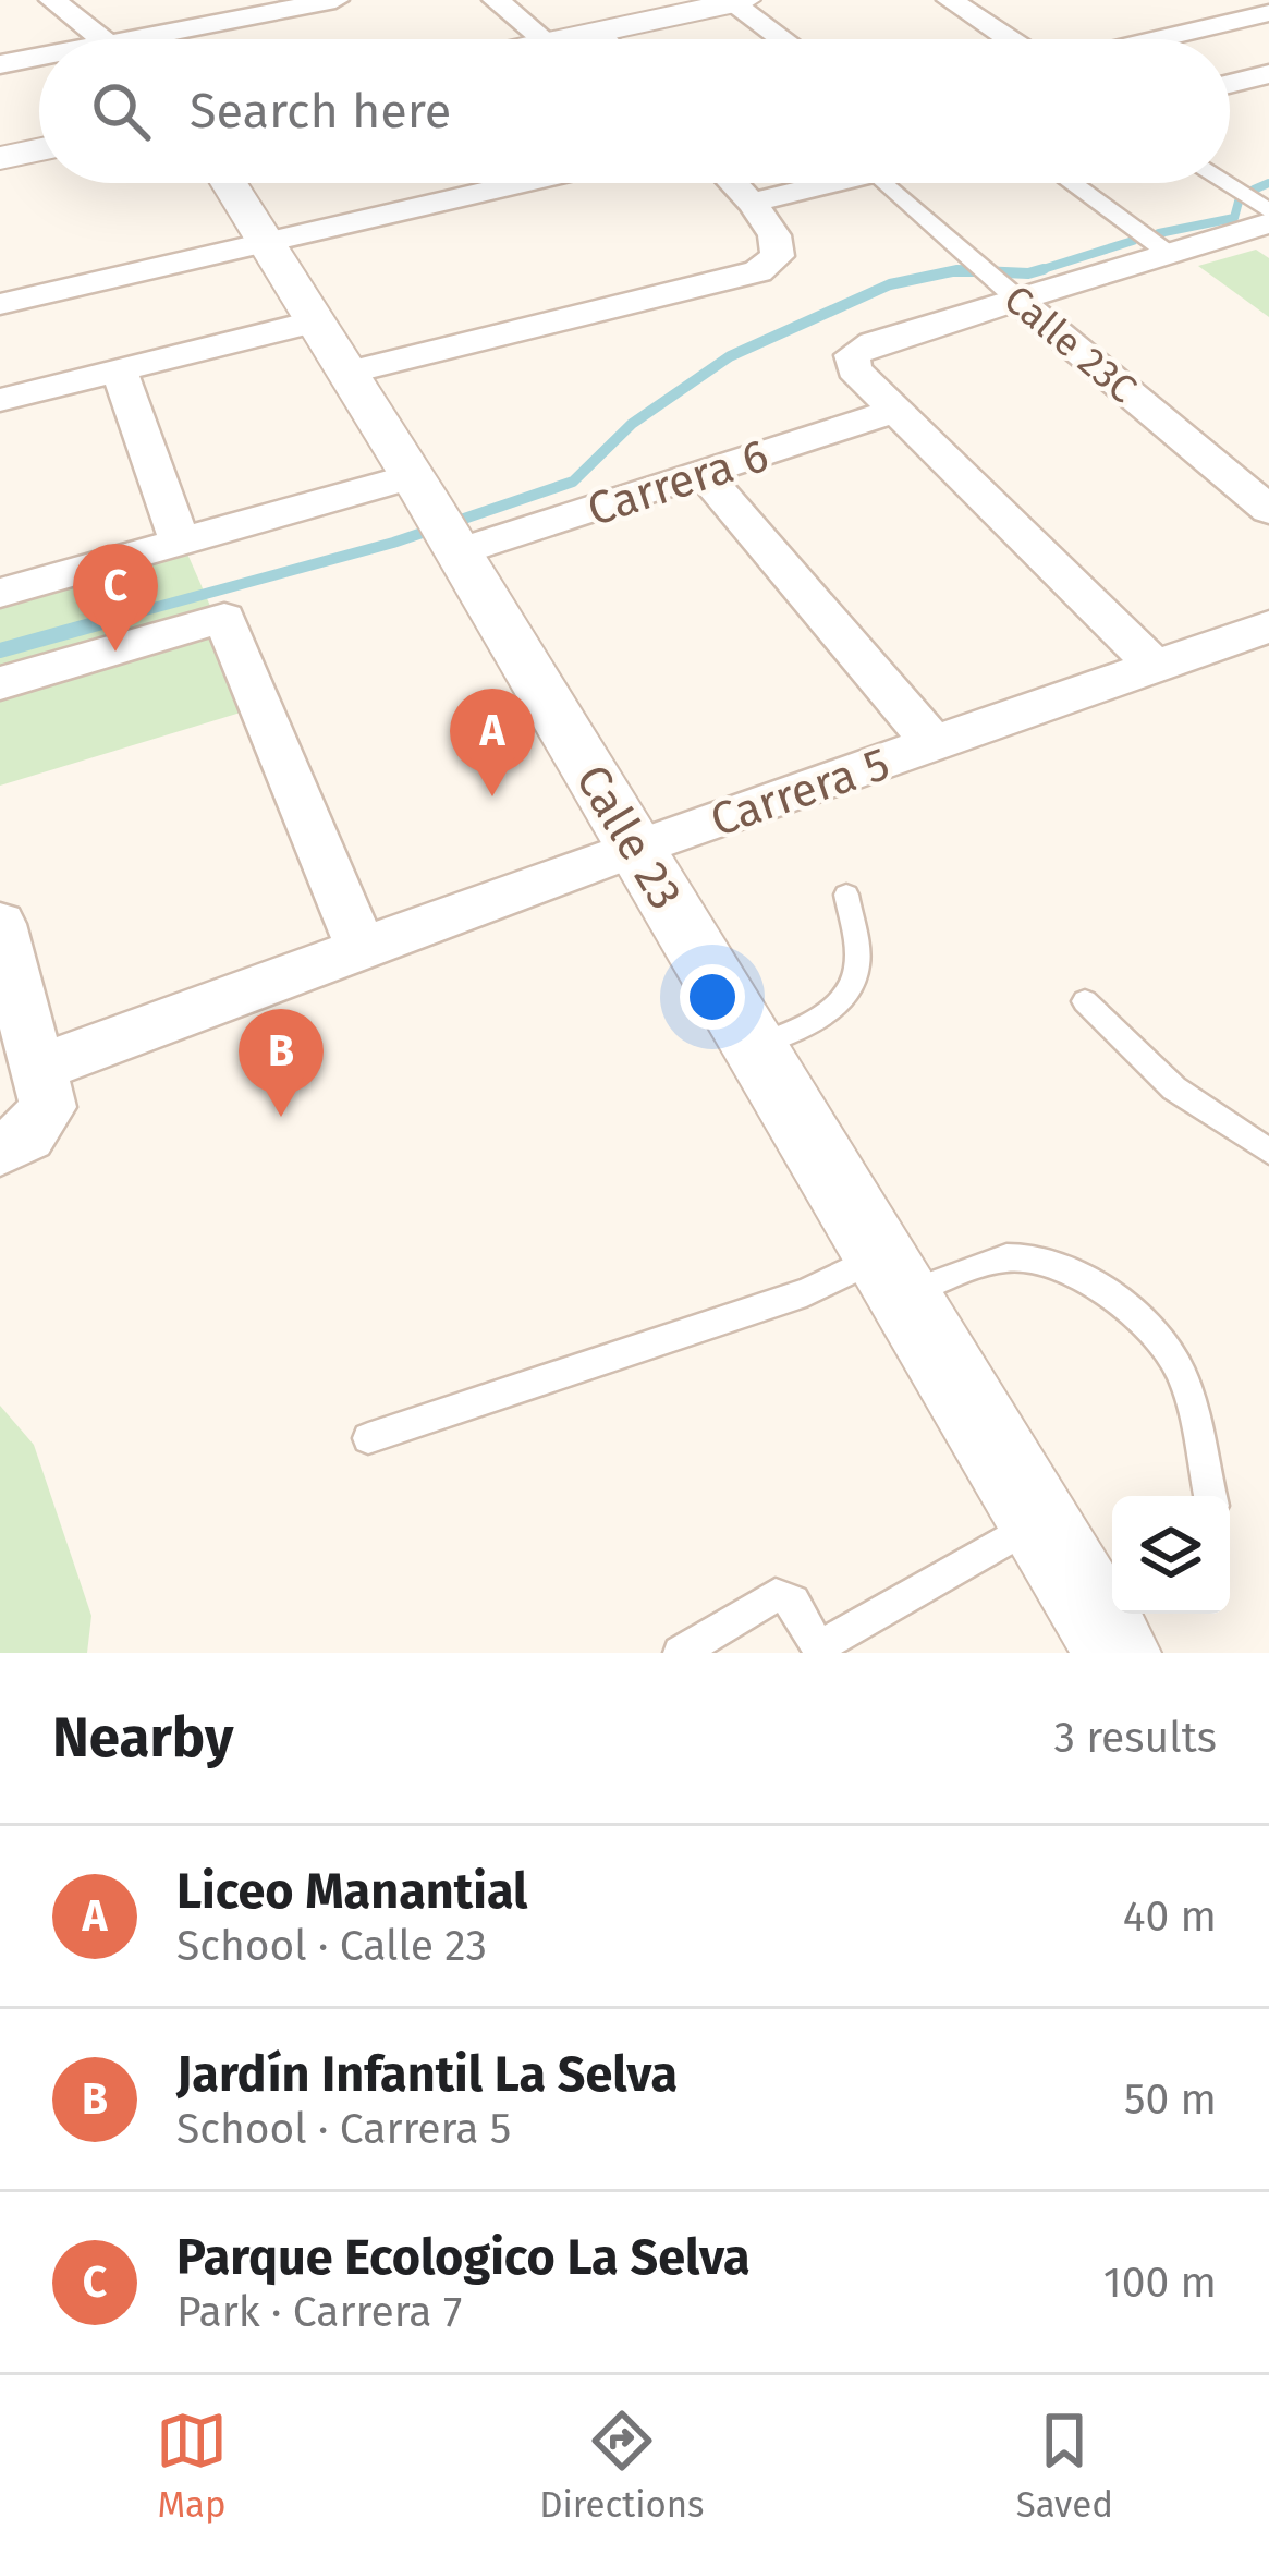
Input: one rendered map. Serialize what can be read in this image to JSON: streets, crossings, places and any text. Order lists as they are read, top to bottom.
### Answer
{
  "streets": {
    "street": [
      "Calle 23C",
      "Carrera 6",
      "Carrera 5",
      "Calle 23"
    ]
  },
  "crossings": [
    ["Carrera 6", "Calle 23"],
    ["Carrera 5", "Calle 23"]
  ],
  "page": {
    "search": "Search here",
    "pins": ["C", "A", "B"],
    "heading": ["Nearby", "3 results"],
    "list": [
      {
        "mark": "A",
        "name": "Liceo Manantial",
        "note": "School · Calle 23",
        "value": "40 m"
      },
      {
        "mark": "B",
        "name": "Jardín Infantil La Selva",
        "note": "School · Carrera 5",
        "value": "50 m"
      },
      {
        "mark": "C",
        "name": "Parque Ecologico La Selva",
        "note": "Park · Carrera 7",
        "value": "100 m"
      }
    ],
    "nav": ["Map", "Directions", "Saved"]
  }
}
